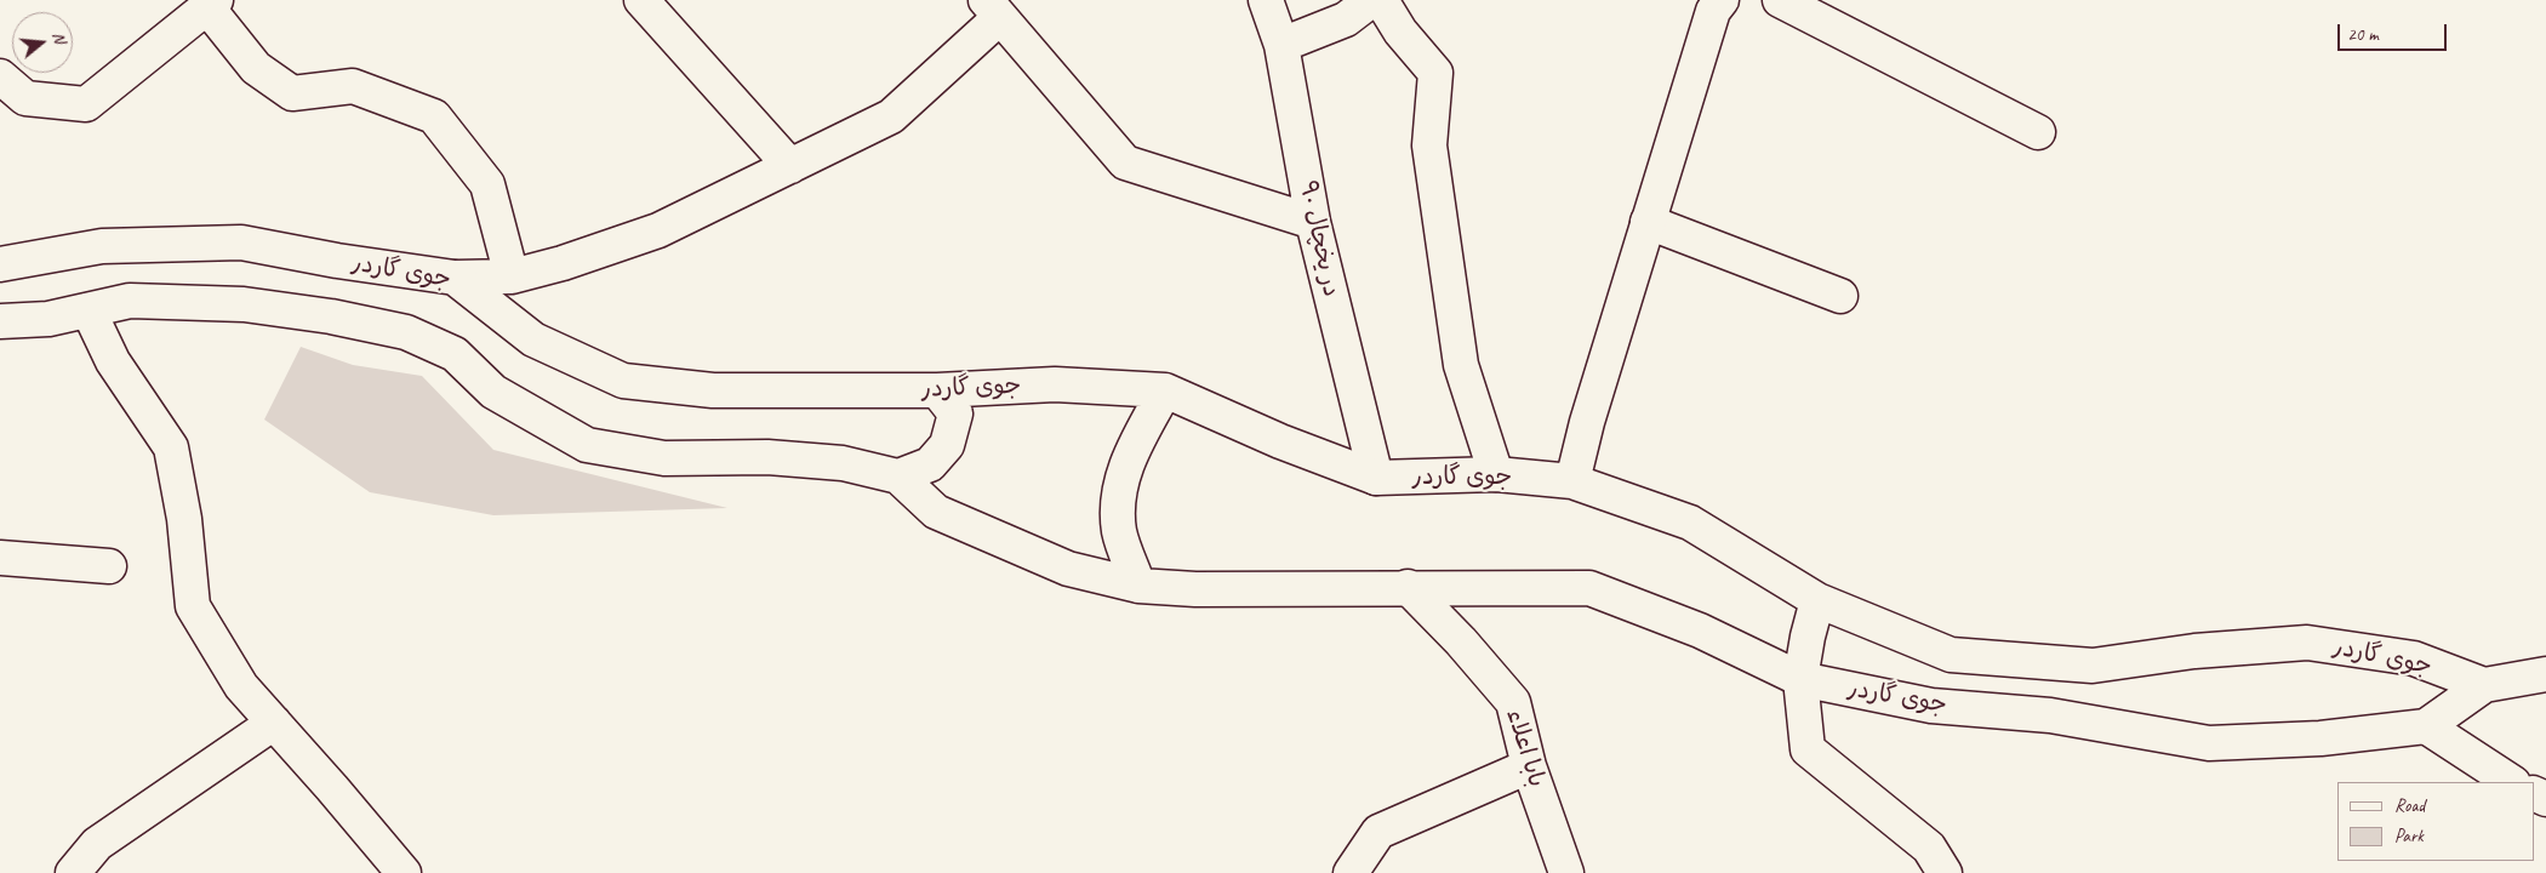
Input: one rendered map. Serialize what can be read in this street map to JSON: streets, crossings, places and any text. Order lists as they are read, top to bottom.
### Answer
{
  "streets": {
    "street": ["در یخچال ۹۰", "جوی گاردر", "بابا اعلاء"]
  },
  "crossings": [
    ["در یخچال ۹۰", "جوی گاردر"],
    ["جوی گاردر", "بابا اعلاء"]
  ],
  "legend": ["Road", "Park"],
  "scale_bar": "20 m",
  "north": "right"
}
